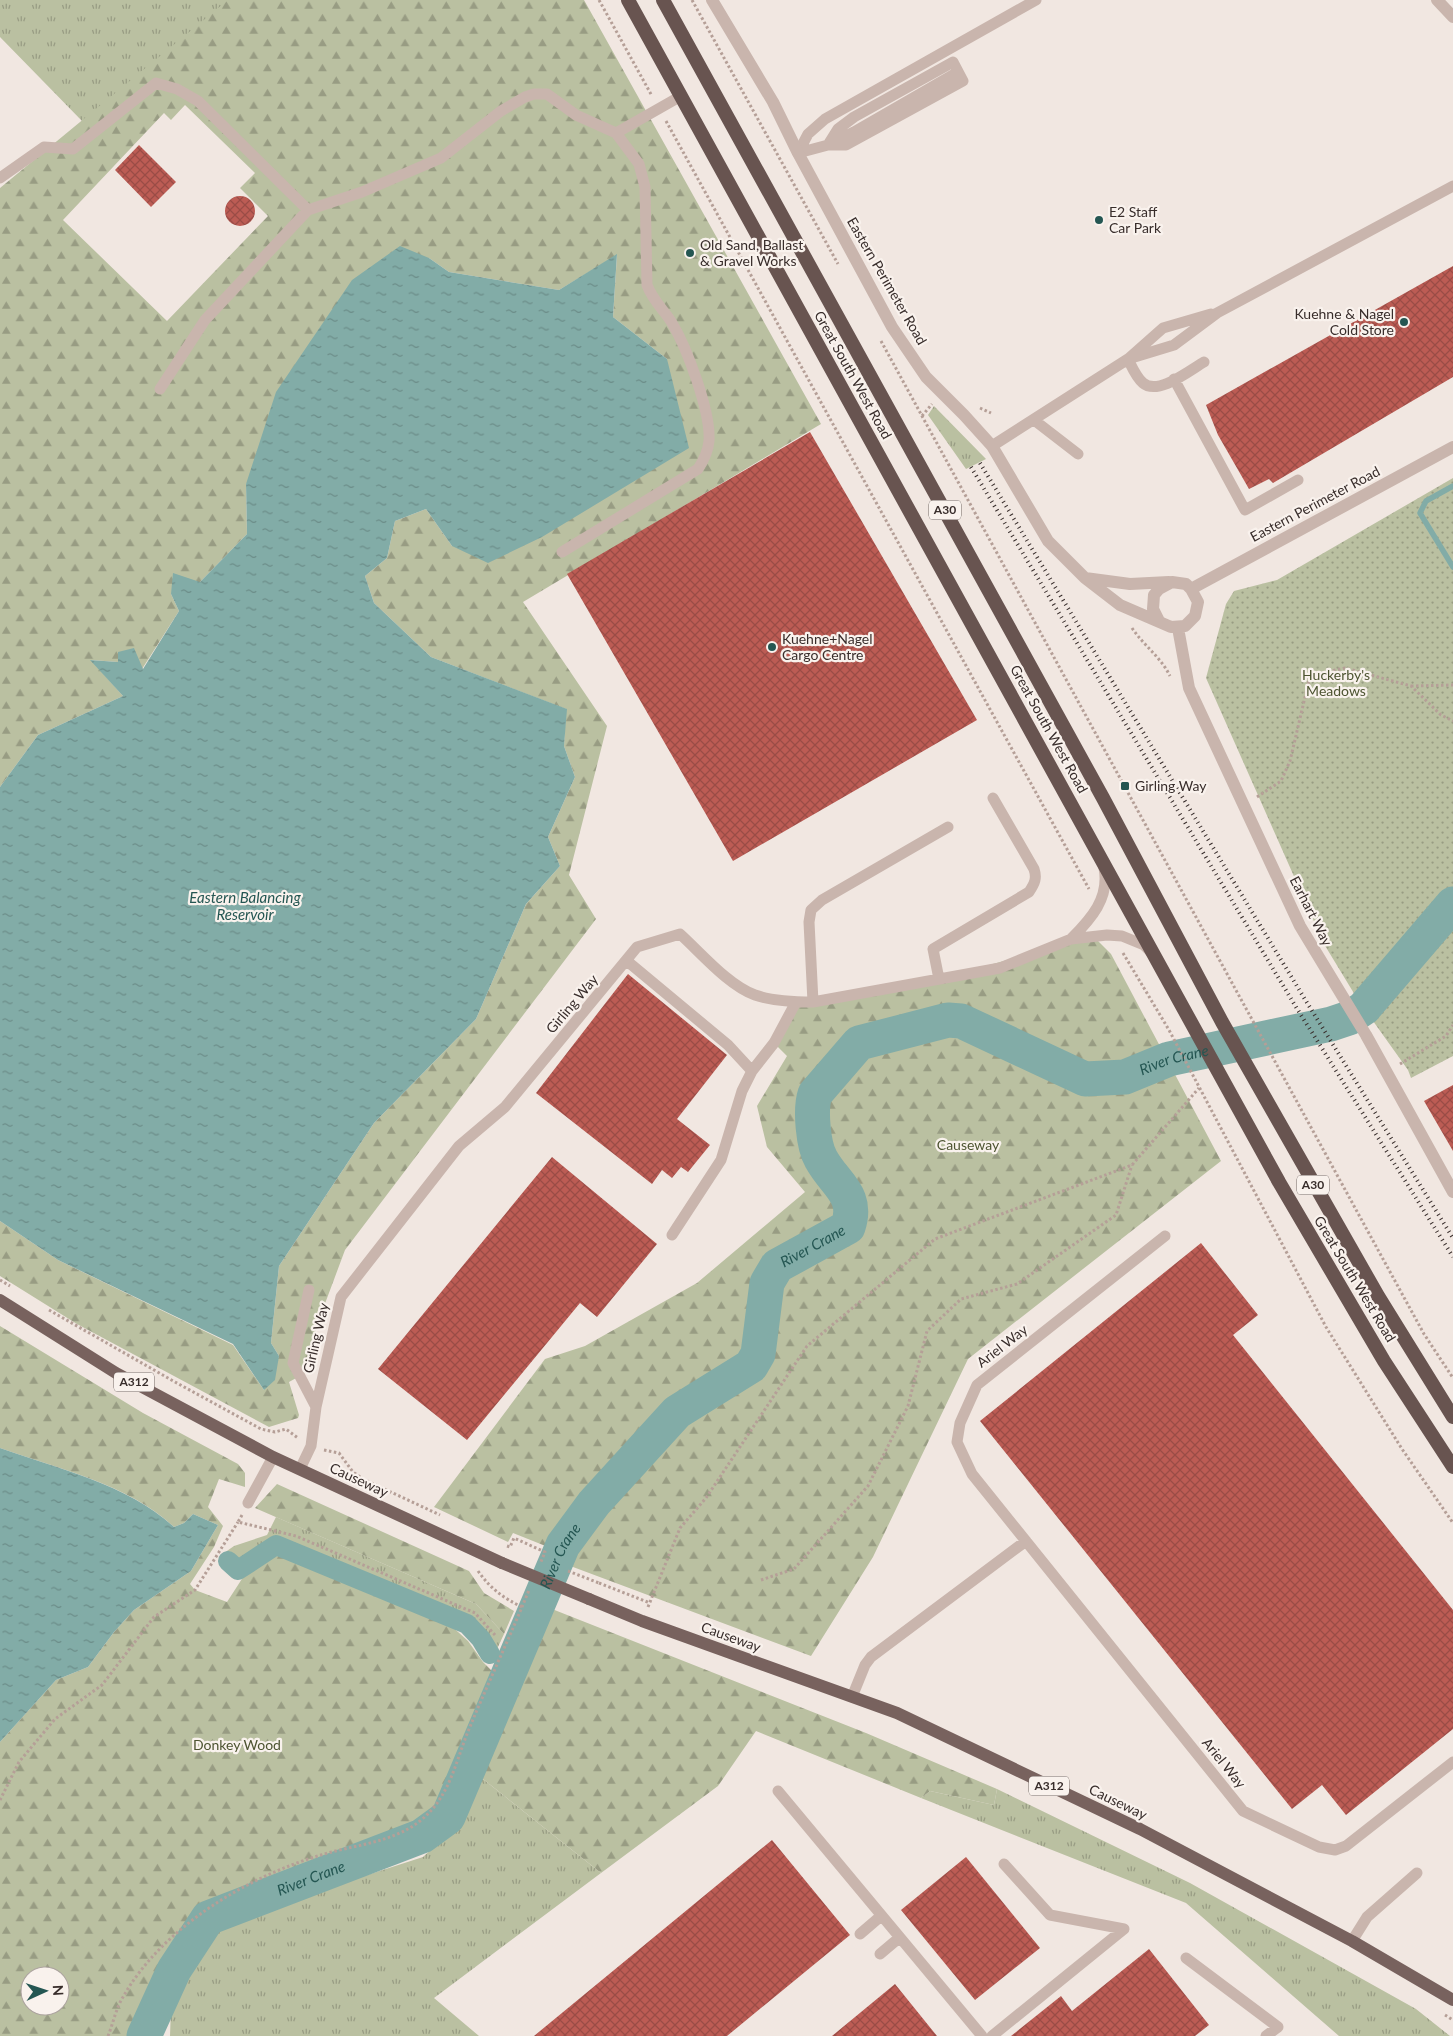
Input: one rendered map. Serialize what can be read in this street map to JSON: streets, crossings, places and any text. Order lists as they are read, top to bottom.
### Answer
{
  "streets": {
    "highway": ["Great South West Road", "A30"],
    "main road": ["A312", "Causeway"],
    "street": ["Eastern Perimeter Road", "Earhart Way"],
    "lane": ["Girling Way", "Ariel Way"]
  },
  "crossings": [
    ["Eastern Perimeter Road", "Earhart Way"],
    ["Great South West Road", "Girling Way"],
    ["Girling Way", "Causeway"]
  ],
  "water": ["Eastern Balancing Reservoir", "River Crane"],
  "parks": ["Huckerby's Meadows", "Causeway", "Donkey Wood"],
  "places": {
    "other": [
      "E2 Staff Car Park",
      "Old Sand, Ballast & Gravel Works",
      "Kuehne & Nagel Cold Store",
      "Kuehne+Nagel Cargo Centre"
    ],
    "transit": ["Girling Way"]
  },
  "north": "right"
}
